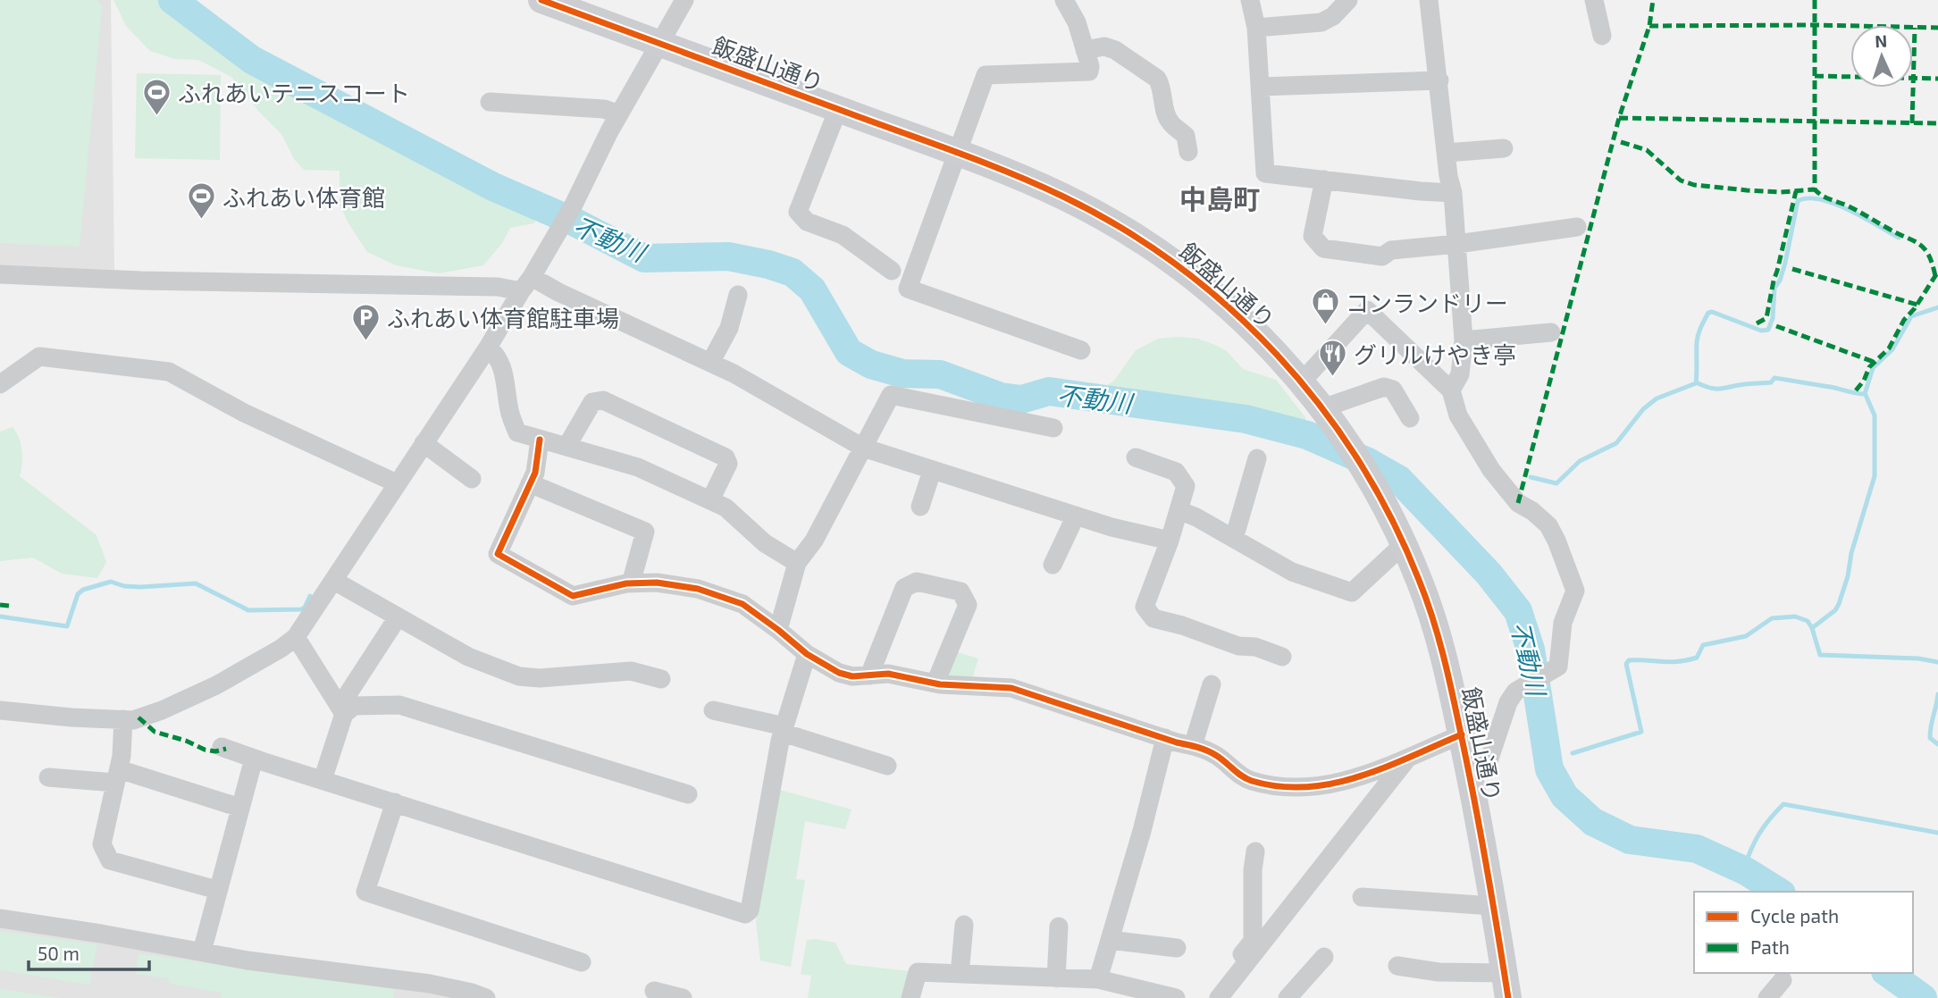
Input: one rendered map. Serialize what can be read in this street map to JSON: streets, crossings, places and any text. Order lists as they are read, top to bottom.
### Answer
{
  "streets": {
    "street": ["飯盛山通り"]
  },
  "districts": ["中島町"],
  "water": ["不動川"],
  "places": {
    "sports": ["ふれあいテニスコート", "ふれあい体育館"],
    "shop": ["コンランドリー"],
    "parking": ["ふれあい体育館駐車場"],
    "restaurant": ["グリルけやき亭"]
  },
  "legend": ["Cycle path", "Path"],
  "scale_bar": "50 m",
  "north": "top"
}
